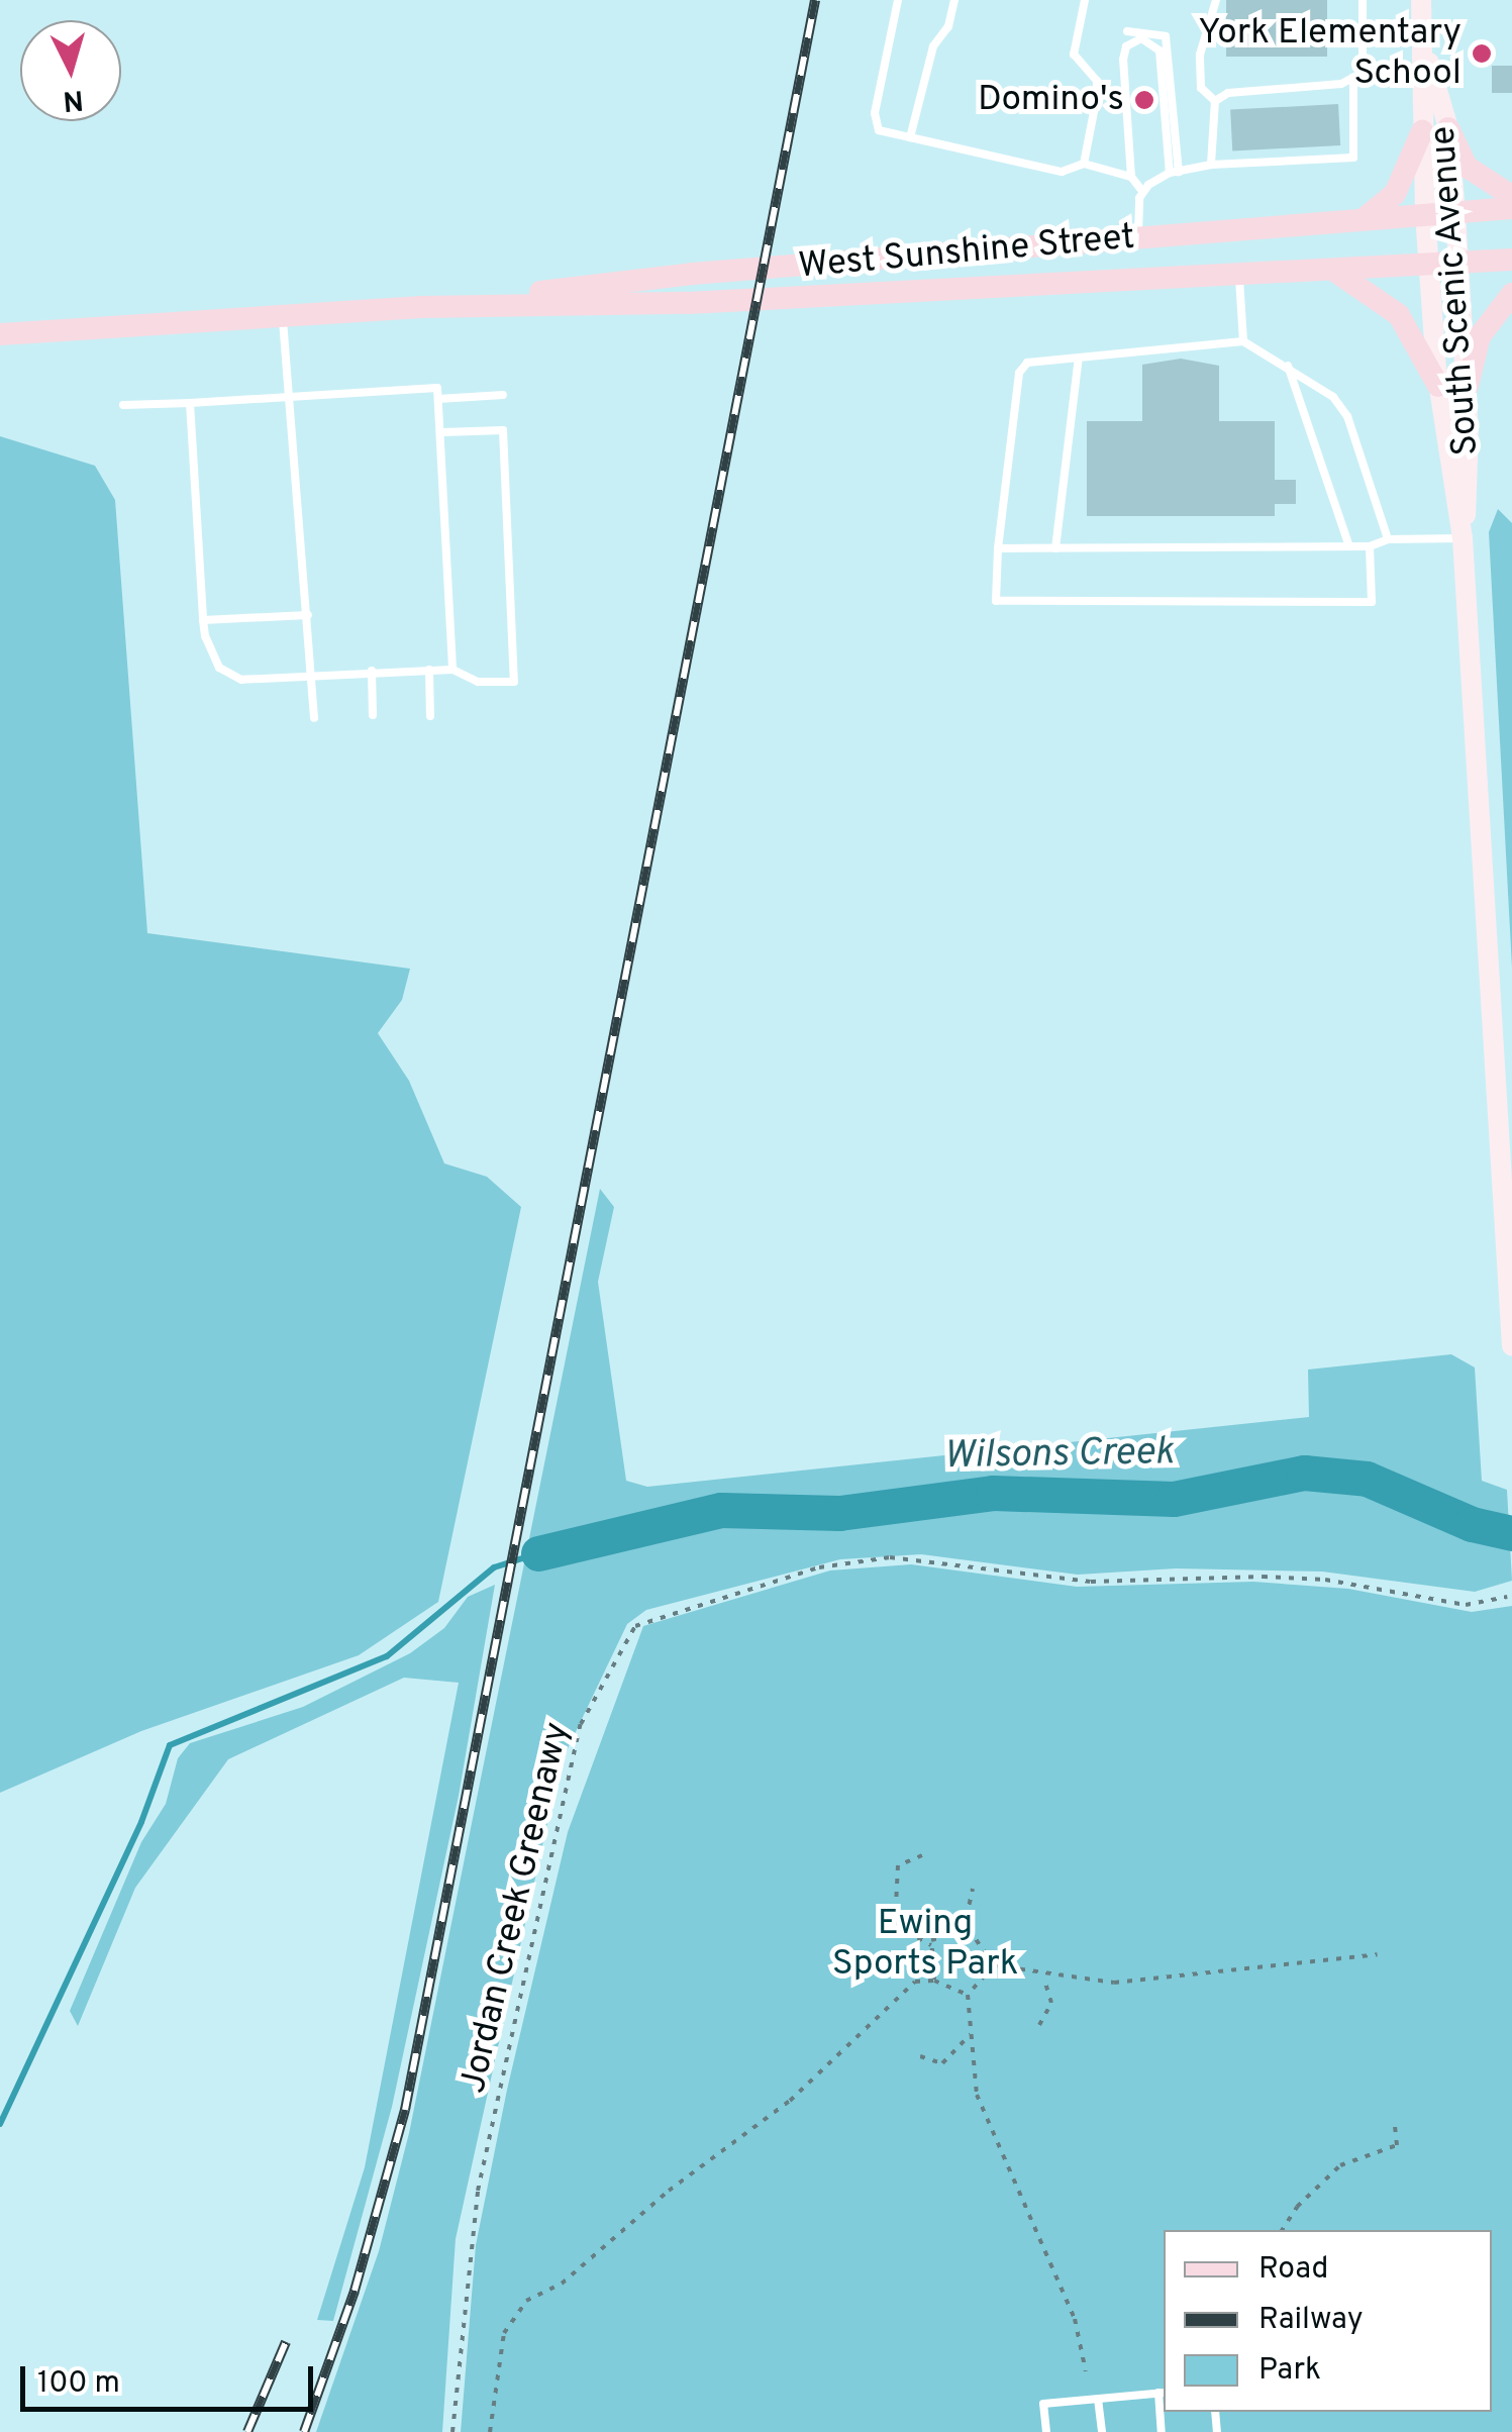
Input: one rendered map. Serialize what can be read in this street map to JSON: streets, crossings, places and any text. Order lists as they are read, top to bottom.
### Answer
{
  "streets": {
    "main road": ["West Sunshine Street", "South Scenic Avenue"],
    "path": ["Jordan Creek Greenawy"]
  },
  "crossings": [
    ["West Sunshine Street", "South Scenic Avenue"]
  ],
  "water": ["Wilsons Creek"],
  "parks": ["Ewing Sports Park"],
  "places": ["York Elementary School", "Domino's"],
  "legend": ["Road", "Railway", "Park"],
  "scale_bar": "100 m",
  "north": "bottom"
}
